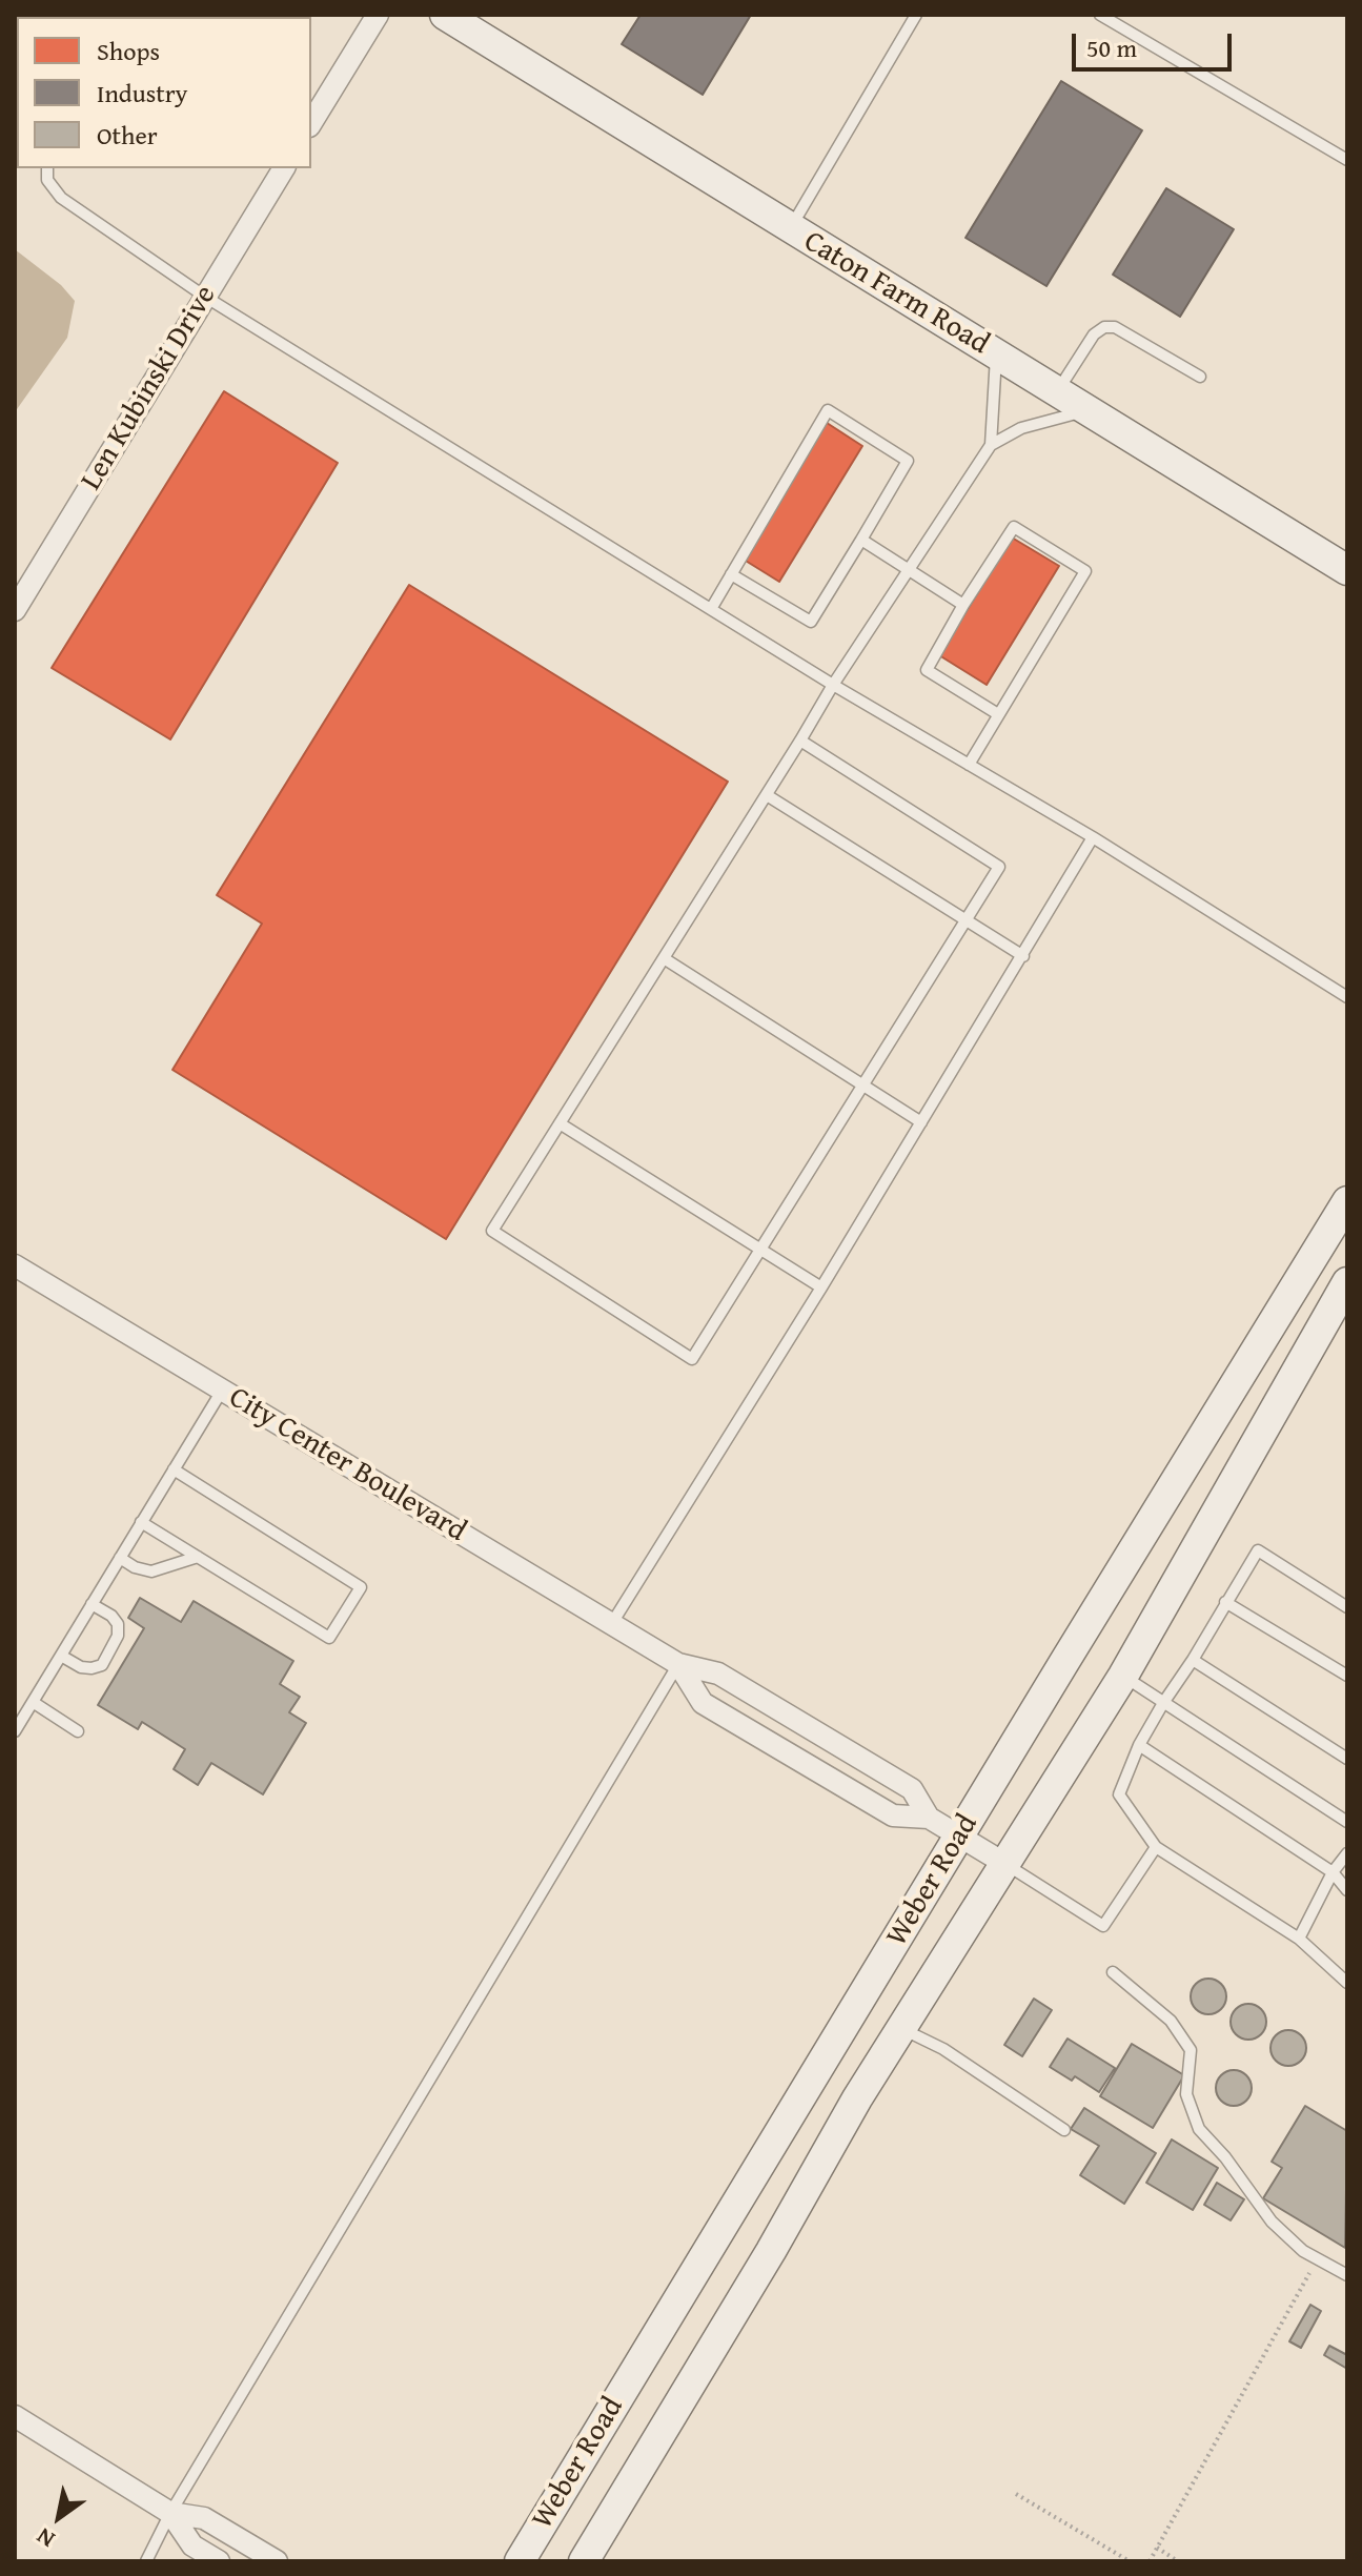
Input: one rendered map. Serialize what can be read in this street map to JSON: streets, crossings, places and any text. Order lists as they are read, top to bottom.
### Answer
{
  "streets": {
    "main road": ["Caton Farm Road", "Weber Road"],
    "street": ["Len Kubinski Drive", "City Center Boulevard"]
  },
  "legend": ["Shops", "Industry", "Other"],
  "scale_bar": "50 m",
  "north": "bottom left"
}
